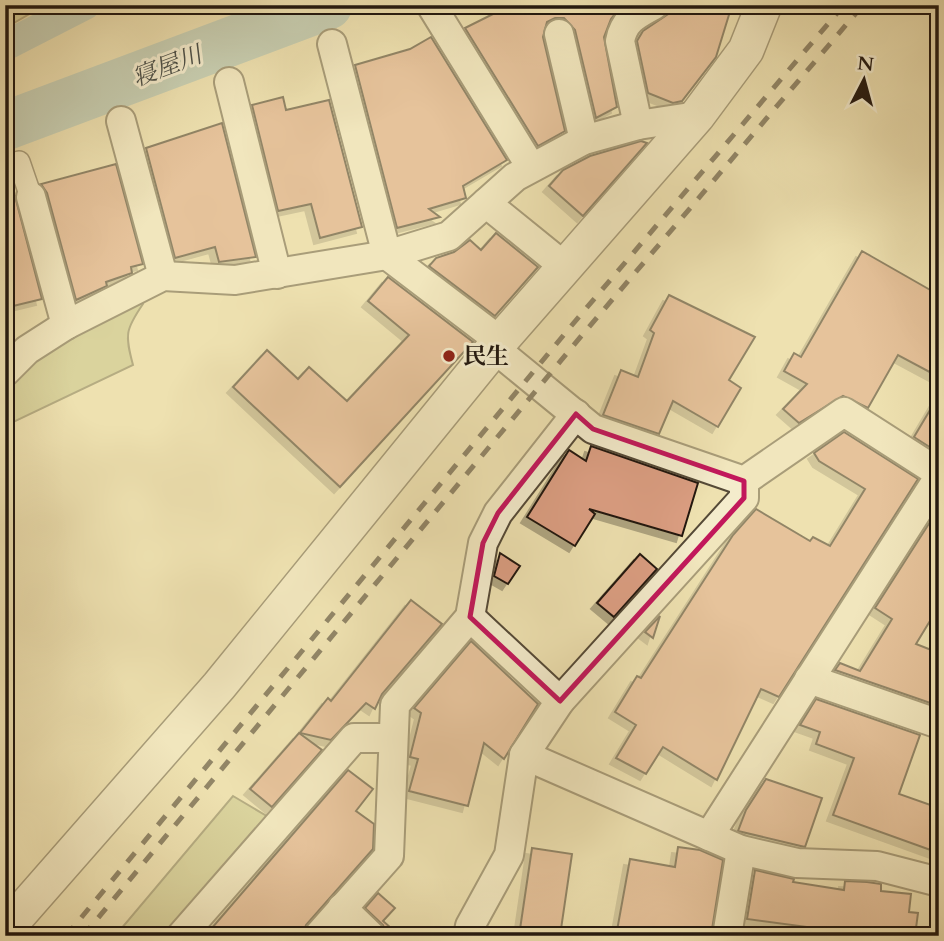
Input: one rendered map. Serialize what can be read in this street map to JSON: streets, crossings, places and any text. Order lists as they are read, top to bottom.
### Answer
{
  "water": ["寝屋川"],
  "places": ["民生"],
  "north": "top"
}
